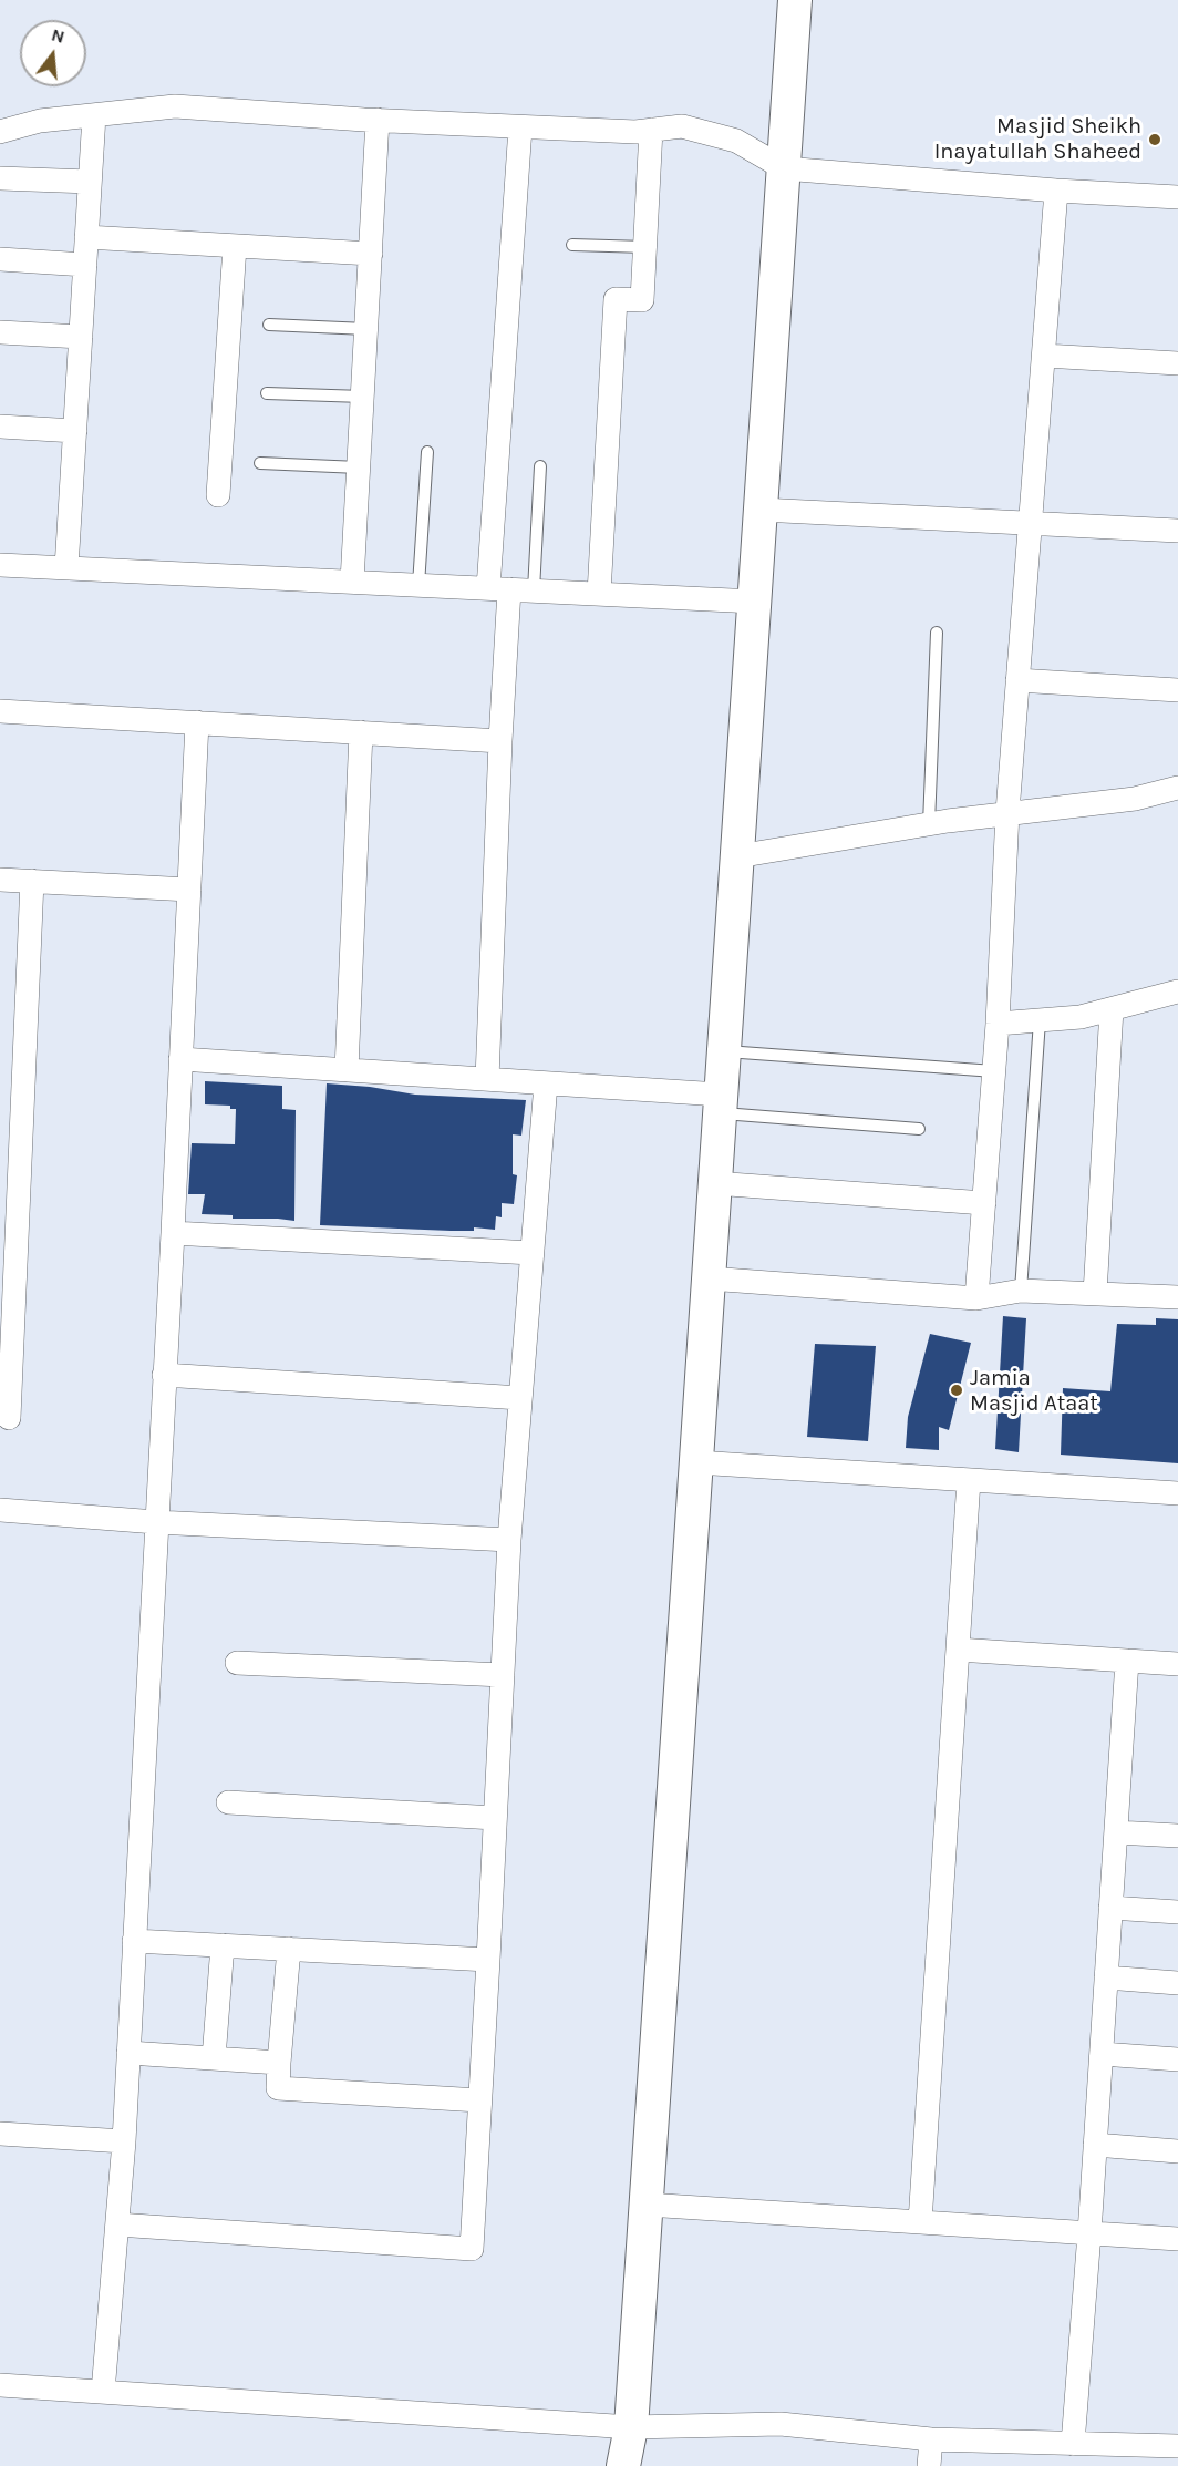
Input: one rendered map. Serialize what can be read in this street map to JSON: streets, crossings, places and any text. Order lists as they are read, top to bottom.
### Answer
{
  "places": ["Masjid Sheikh Inayatullah Shaheed", "Jamia Masjid Ataat"],
  "north": "top"
}
